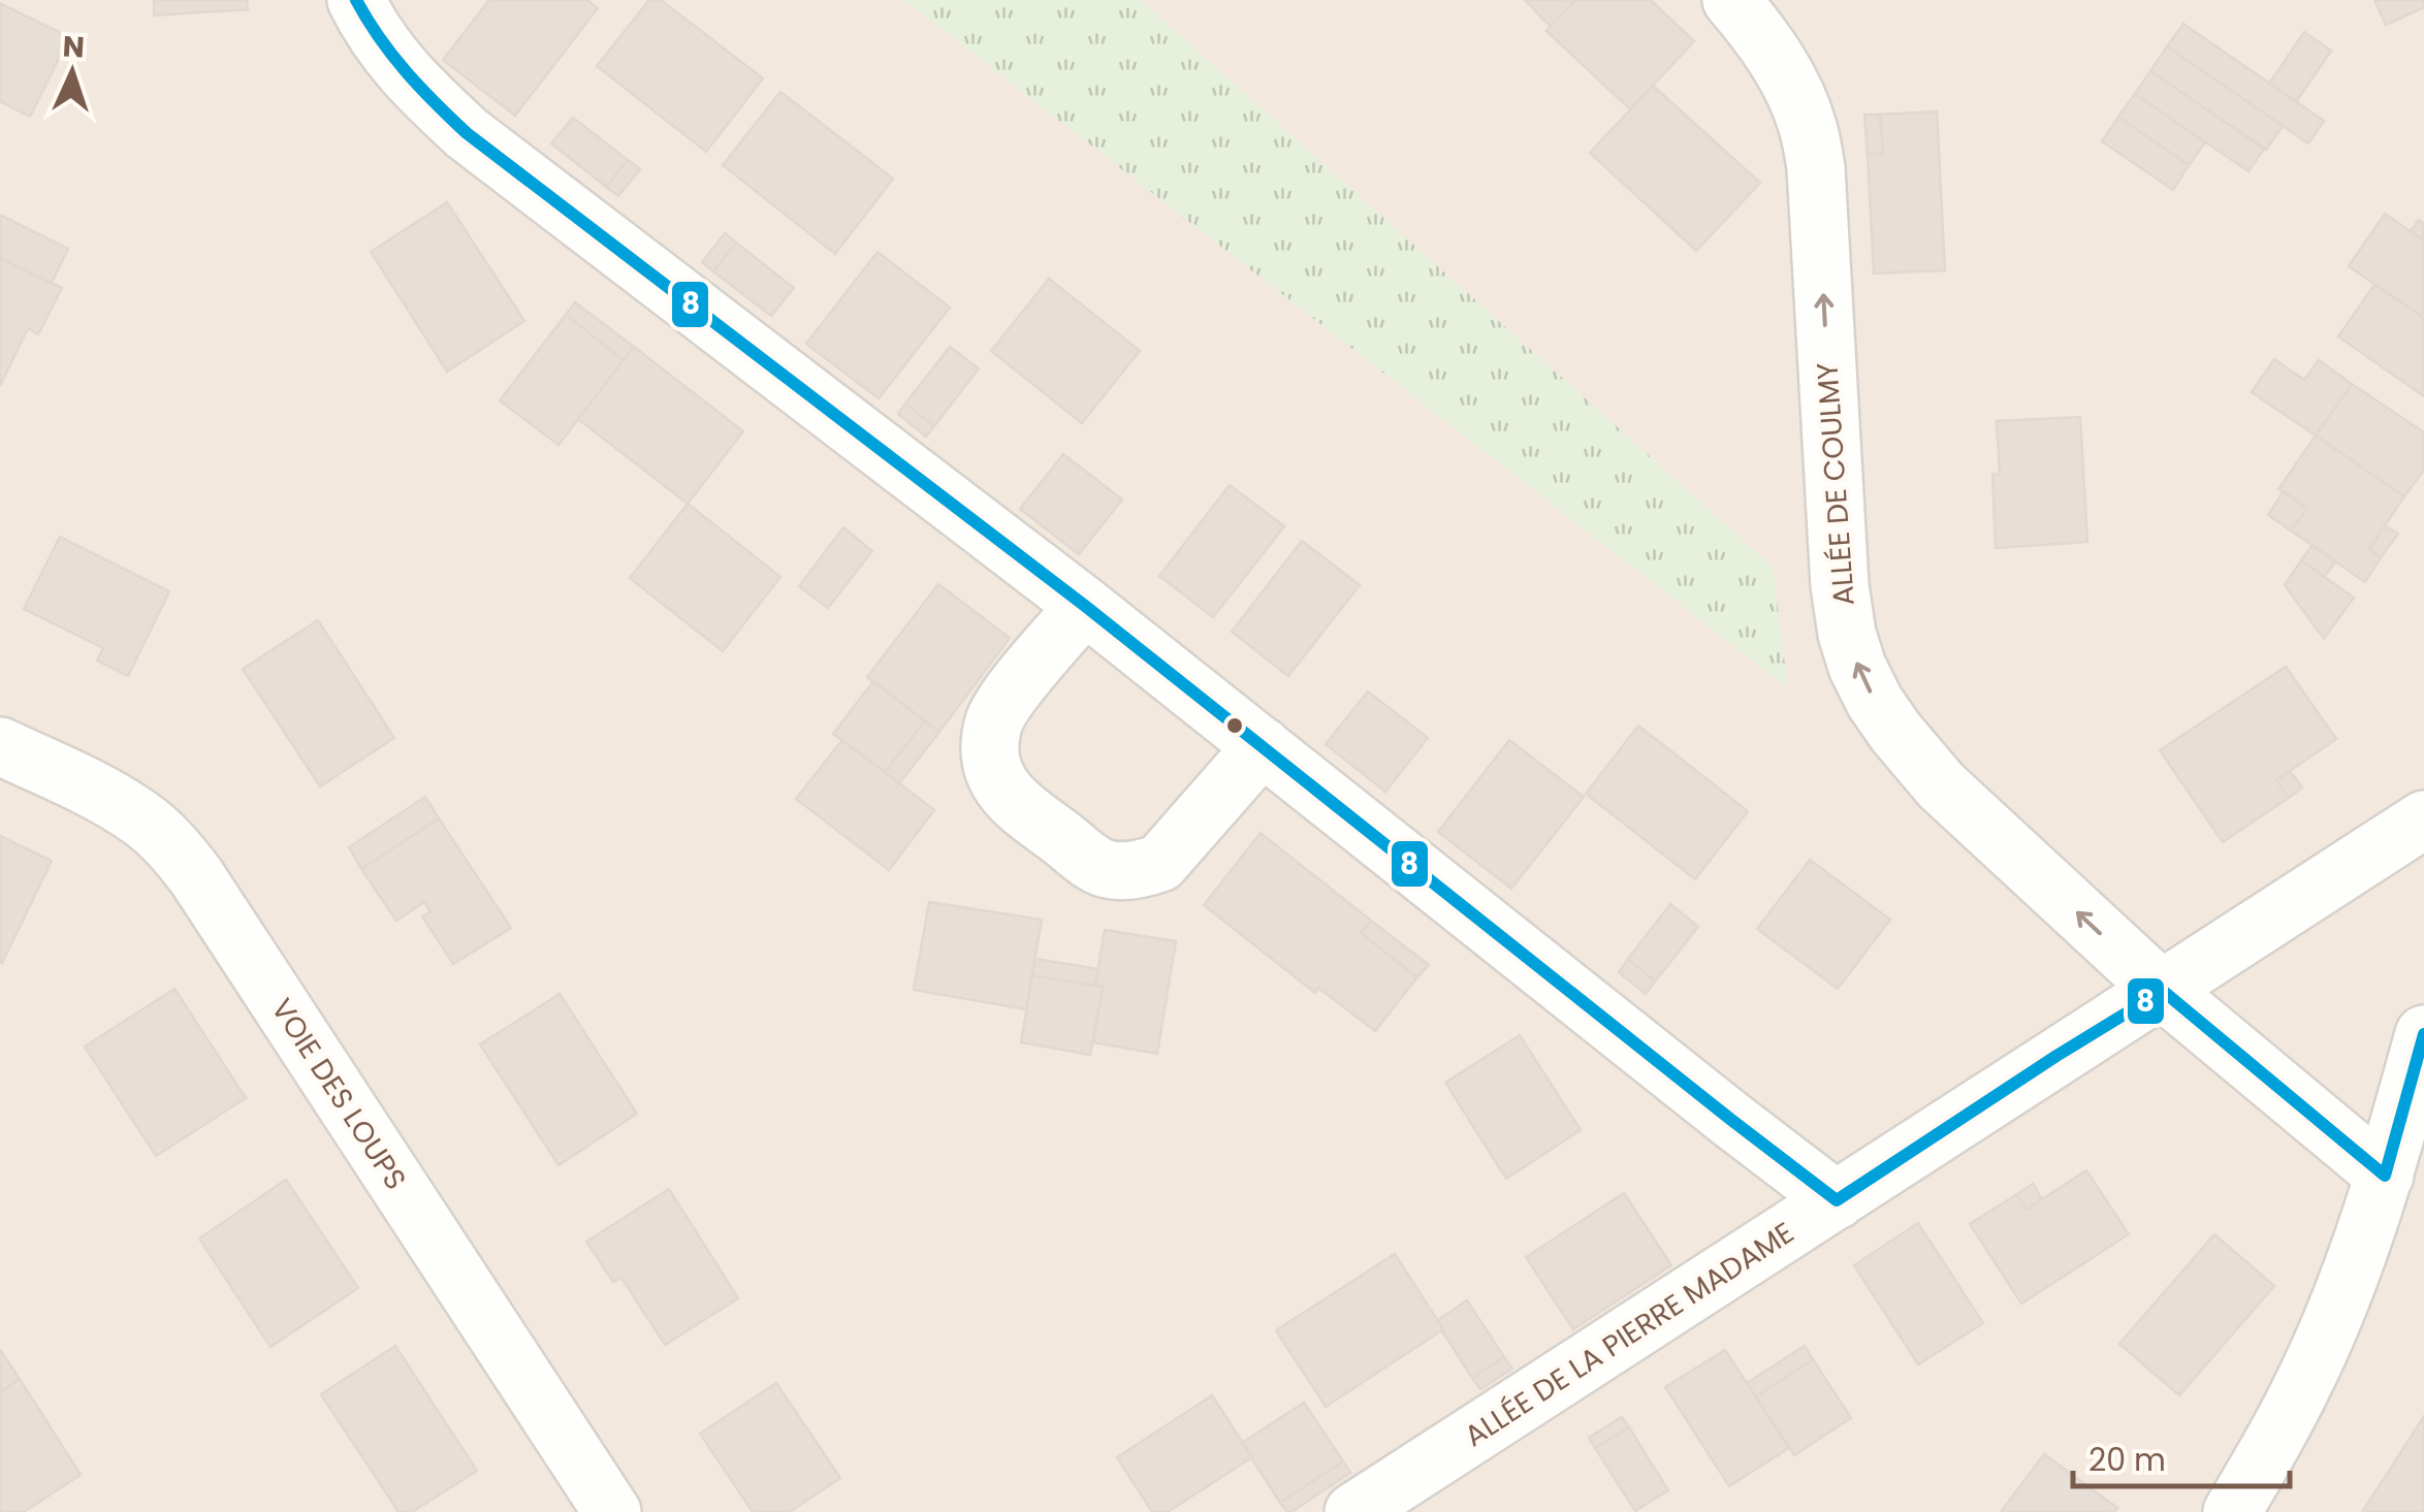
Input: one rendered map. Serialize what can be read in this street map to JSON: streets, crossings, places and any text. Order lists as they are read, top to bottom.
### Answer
{
  "streets": {
    "street": ["ALLÉE DE COULMY", "VOIE DES LOUPS", "ALLÉE DE LA PIERRE MADAME"]
  },
  "crossings": [
    ["ALLÉE DE COULMY", "ALLÉE DE LA PIERRE MADAME"]
  ],
  "one_way": ["ALLÉE DE COULMY"],
  "lines": ["transit line 8"],
  "scale_bar": "20 m",
  "north": "top"
}
